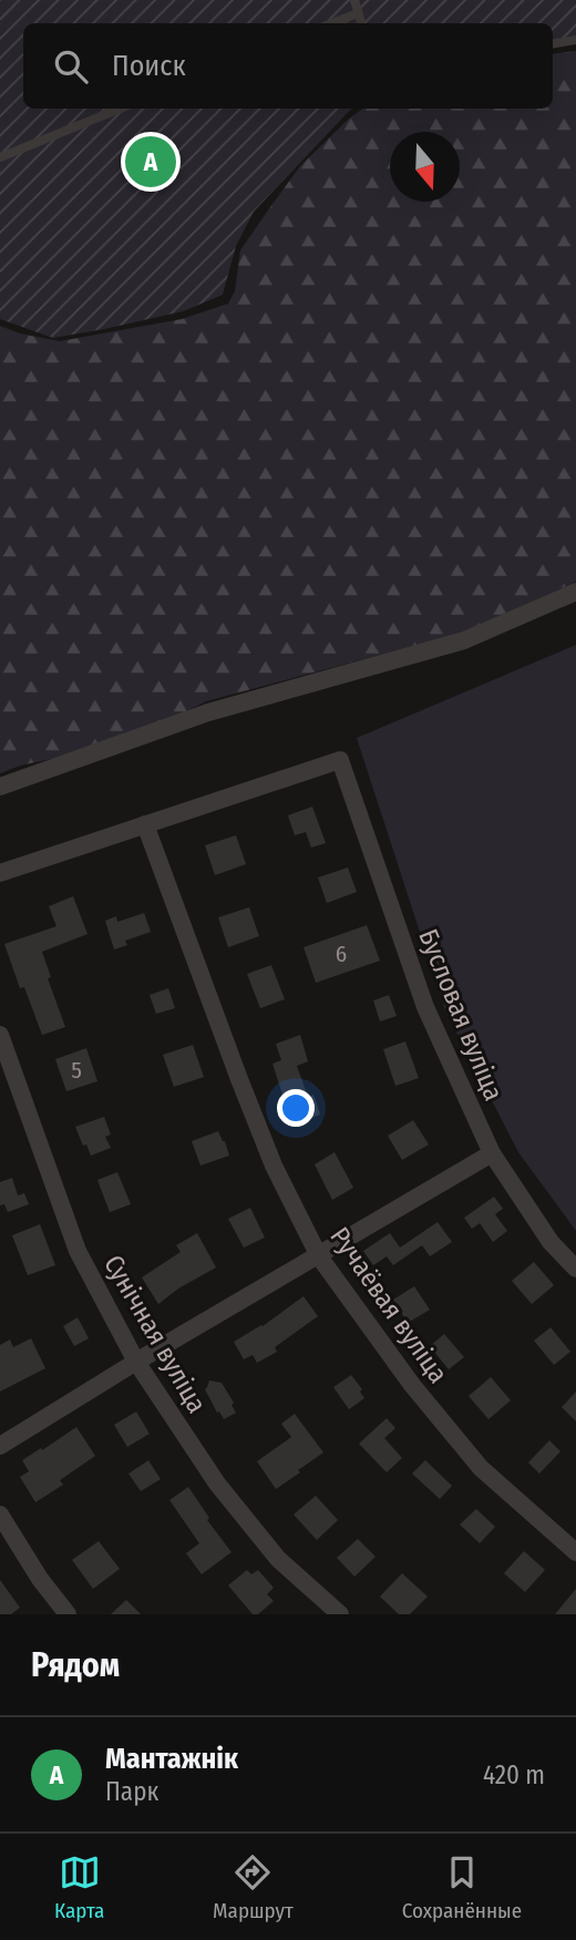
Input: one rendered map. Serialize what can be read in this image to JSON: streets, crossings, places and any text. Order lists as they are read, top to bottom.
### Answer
{
  "streets": {
    "street": ["Бусловая вуліца", "Ручаёвая вуліца", "Сунічная вуліца"]
  },
  "crossings": [
    ["Бусловая вуліца", "Ручаёвая вуліца"]
  ],
  "house_numbers": ["6", "5"],
  "north": "bottom",
  "page": {
    "search": "Поиск",
    "pins": "A",
    "heading": "Рядом",
    "list": [
      {
        "mark": "A",
        "name": "Мантажнік",
        "note": "Парк",
        "value": "420 m"
      }
    ],
    "nav": ["Карта", "Маршрут", "Сохранённые"]
  }
}
